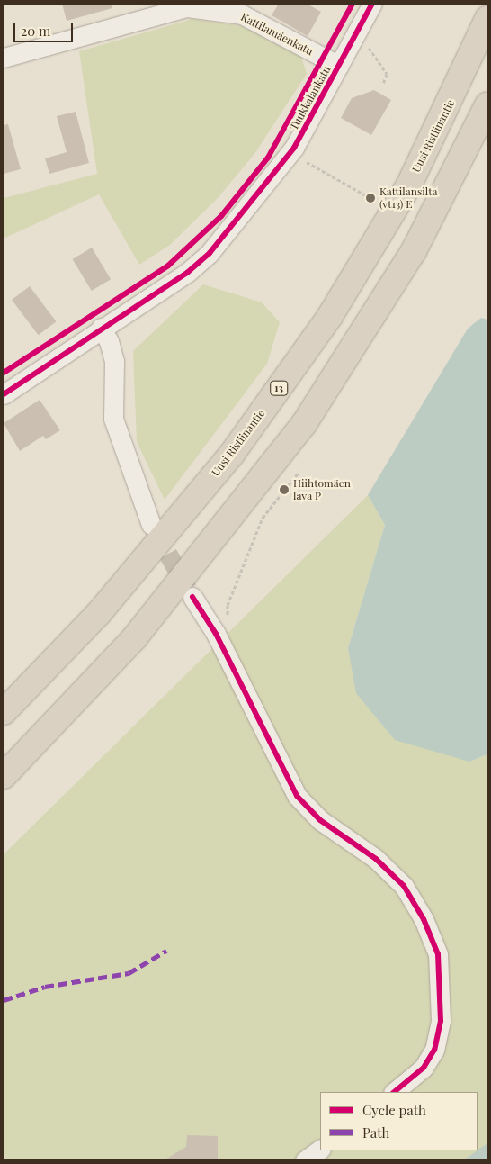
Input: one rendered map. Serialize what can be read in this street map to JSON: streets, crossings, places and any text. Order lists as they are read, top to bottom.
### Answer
{
  "streets": {
    "highway": ["Uusi Ristiinantie", "13"],
    "street": ["Kattilamäenkatu", "Tuukkalankatu"]
  },
  "crossings": [
    ["Kattilamäenkatu", "Tuukkalankatu"]
  ],
  "places": ["Kattilansilta (vt13) E", "Hiihtomäen lava P"],
  "legend": ["Cycle path", "Path"],
  "scale_bar": "20 m"
}
